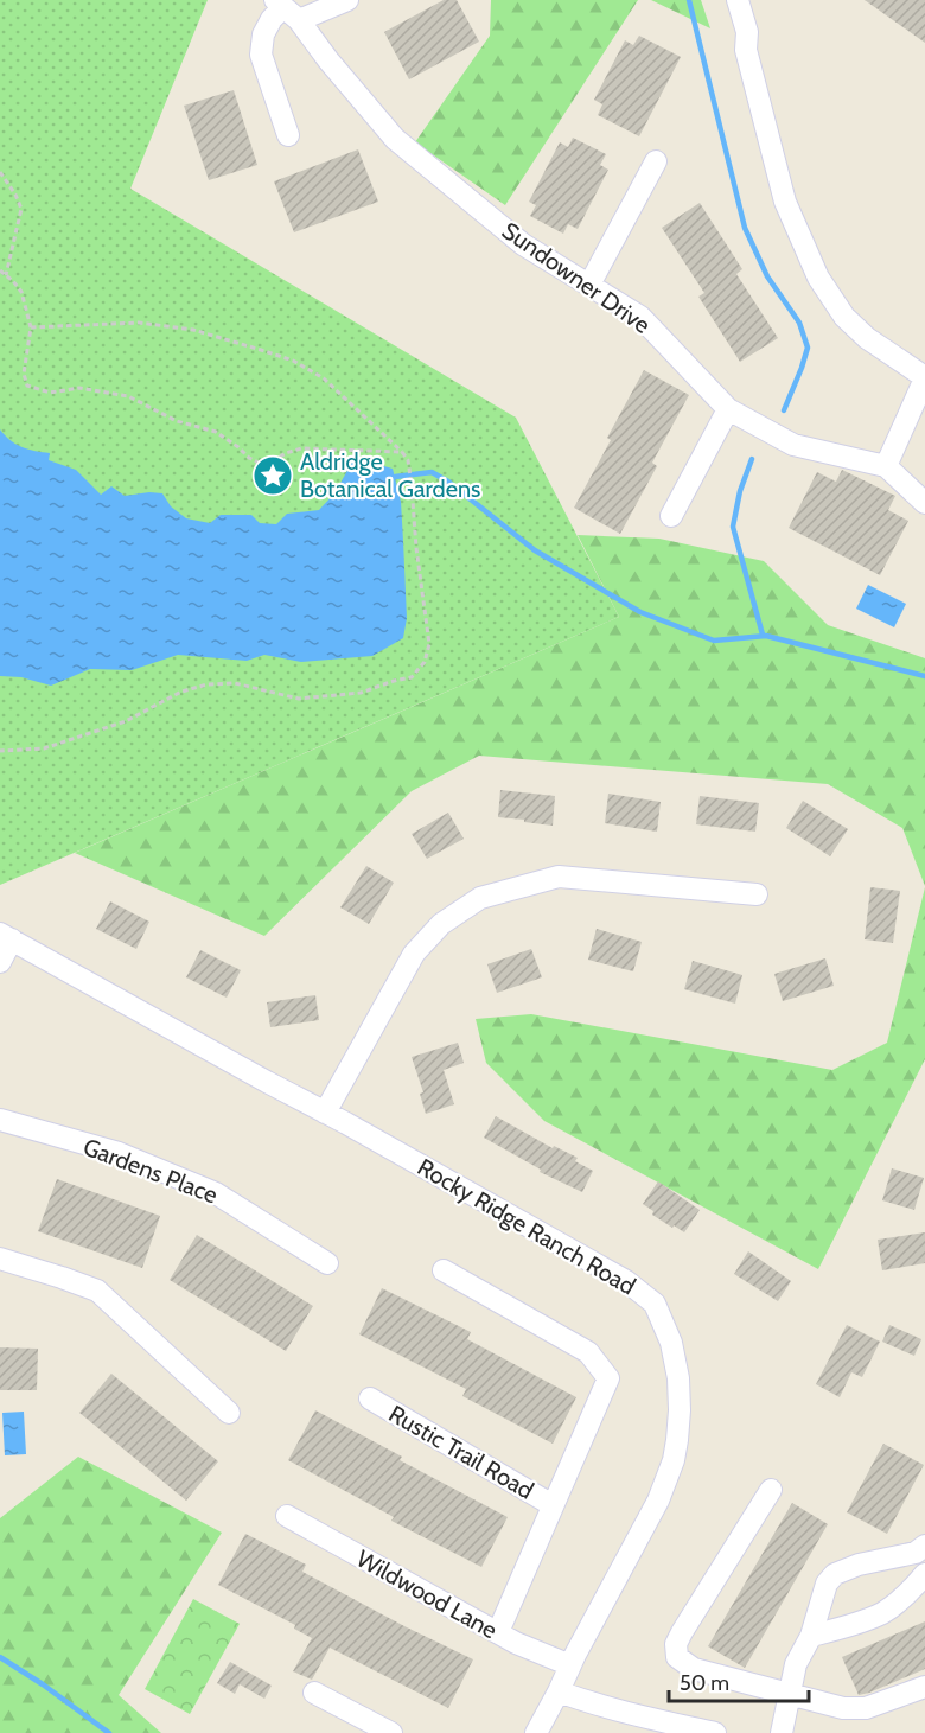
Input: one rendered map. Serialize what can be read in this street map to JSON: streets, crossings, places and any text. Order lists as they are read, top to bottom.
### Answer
{
  "streets": {
    "street": [
      "Sundowner Drive",
      "Gardens Place",
      "Rocky Ridge Ranch Road",
      "Rustic Trail Road",
      "Wildwood Lane"
    ]
  },
  "crossings": [
    ["Rocky Ridge Ranch Road", "Wildwood Lane"],
    ["Rustic Trail Road", "Wildwood Lane"]
  ],
  "places": {
    "place": ["Aldridge Botanical Gardens"]
  },
  "scale_bar": "50 m"
}
